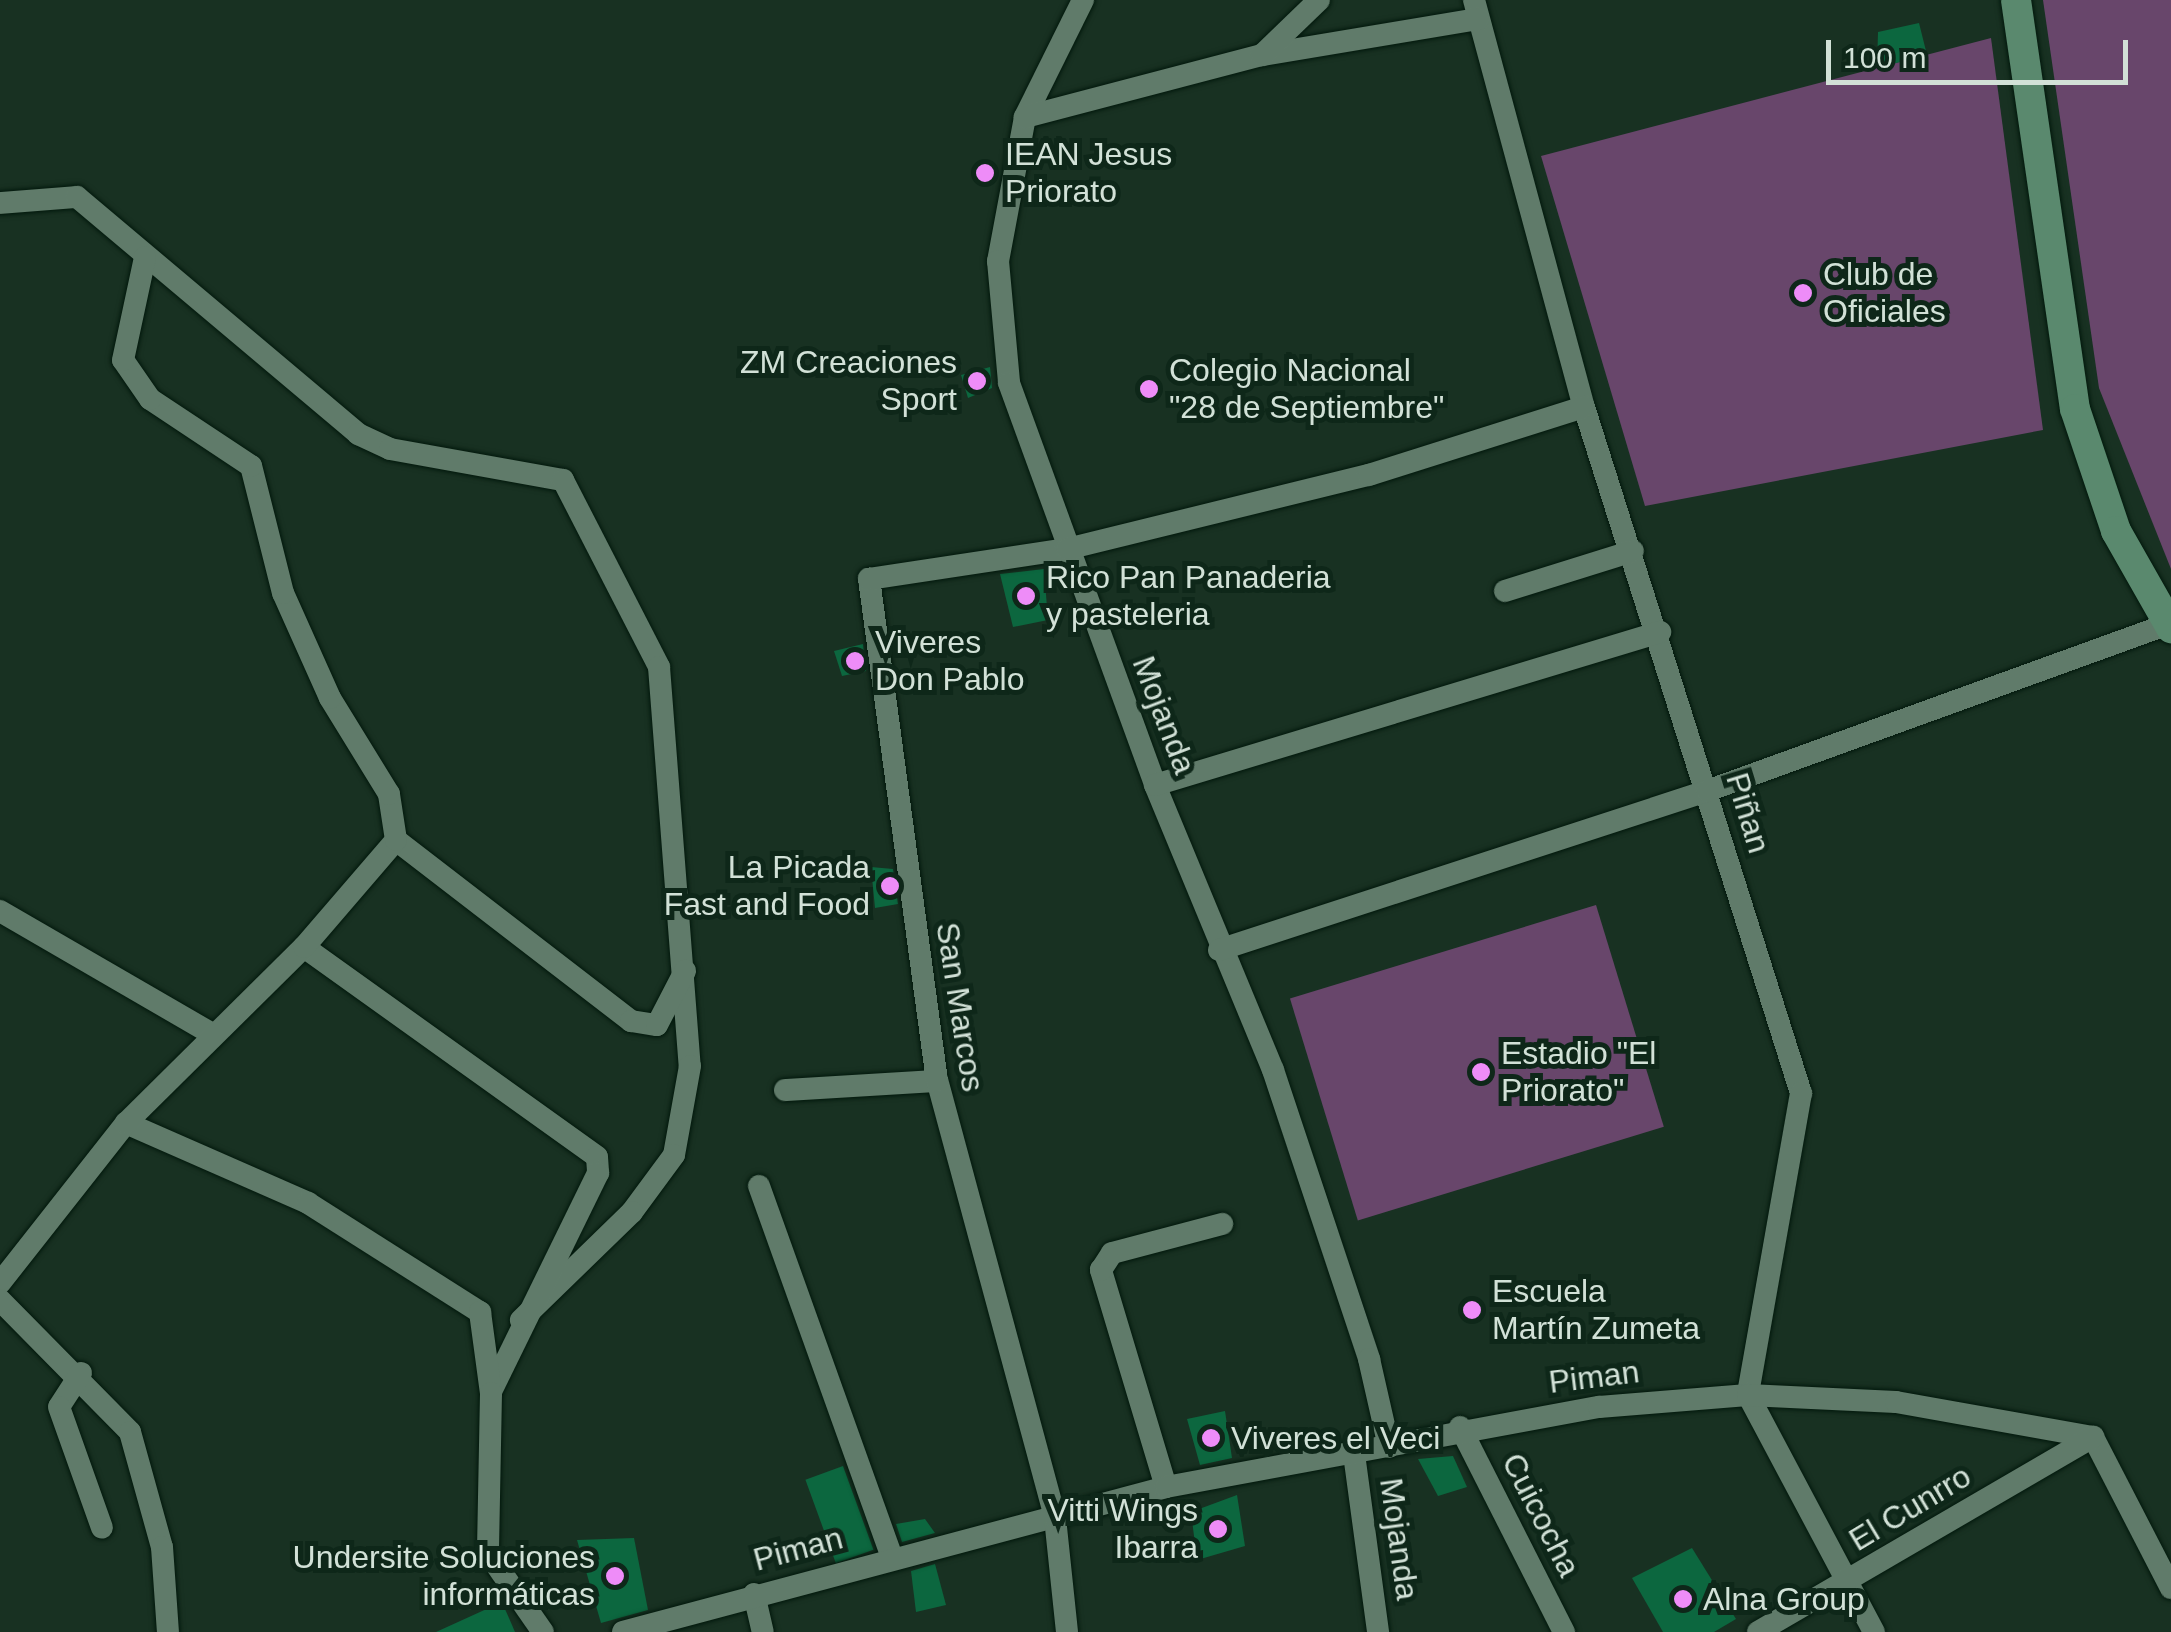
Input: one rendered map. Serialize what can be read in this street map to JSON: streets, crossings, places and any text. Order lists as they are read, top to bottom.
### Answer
{
  "streets": {
    "street": [
      "Mojanda",
      "Piñan",
      "San Marcos",
      "Piman",
      "El Cunrro",
      "Cuicocha"
    ]
  },
  "crossings": [
    ["Mojanda", "San Marcos"],
    ["Mojanda", "Piman"],
    ["Piñan", "Piman"],
    ["San Marcos", "Piman"],
    ["Piman", "El Cunrro"],
    ["Piman", "Cuicocha"]
  ],
  "places": [
    "IEAN Jesus Priorato",
    "Club de Oficiales",
    "ZM Creaciones Sport",
    "Colegio Nacional \"28 de Septiembre\"",
    "Rico Pan Panaderia y pasteleria",
    "Viveres Don Pablo",
    "La Picada Fast and Food",
    "Estadio \"El Priorato\"",
    "Escuela Martín Zumeta",
    "Viveres el Veci",
    "Vitti Wings Ibarra",
    "Undersite Soluciones informáticas",
    "Alna Group"
  ],
  "scale_bar": "100 m"
}
